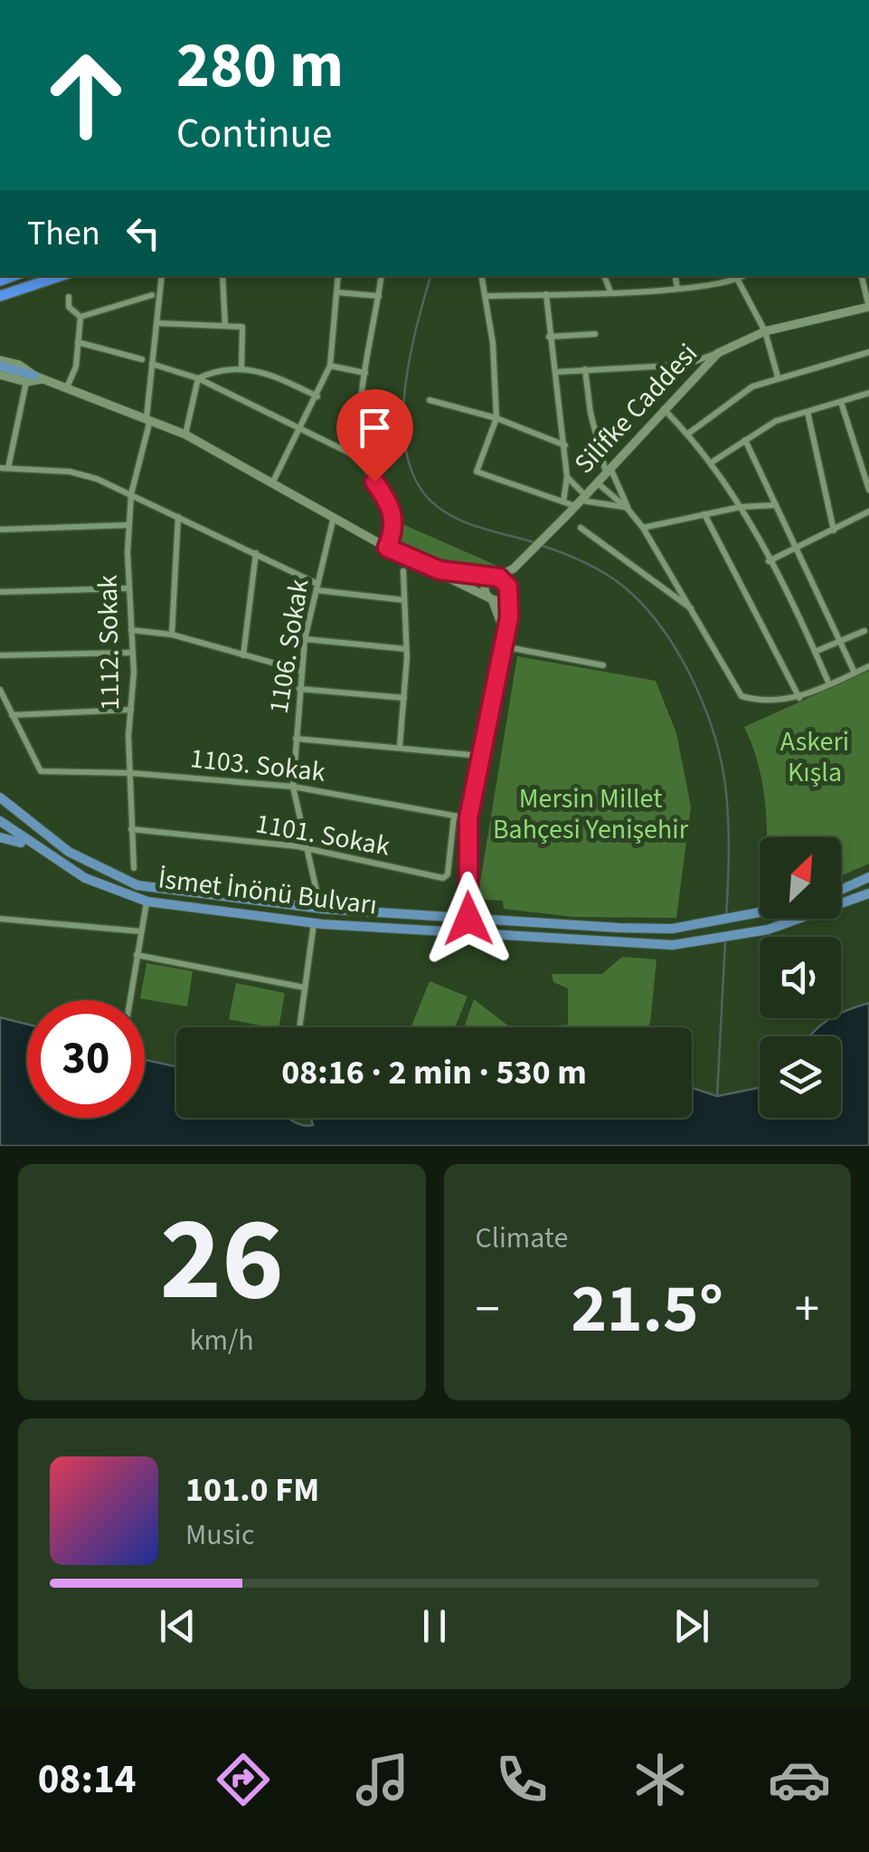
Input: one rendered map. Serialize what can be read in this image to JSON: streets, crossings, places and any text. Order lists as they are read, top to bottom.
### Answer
{
  "streets": {
    "main road": ["İsmet İnönü Bulvarı"],
    "street": [
      "Silifke Caddesi",
      "1112. Sokak",
      "1106. Sokak",
      "1103. Sokak",
      "1101. Sokak"
    ]
  },
  "crossings": [
    ["1112. Sokak", "1103. Sokak"],
    ["1112. Sokak", "1101. Sokak"],
    ["1106. Sokak", "1103. Sokak"],
    ["1106. Sokak", "1101. Sokak"],
    ["1103. Sokak", "1101. Sokak"]
  ],
  "parks": ["Askeri Kışla", "Mersin Millet Bahçesi Yenişehir"],
  "north": "top right",
  "page": {
    "turn": ["280 m", "Continue"],
    "then": "Then",
    "limit": "30",
    "trip": "08:16 · 2 min · 530 m",
    "tile": [
      ["26", "km/h"],
      "Climate"
    ],
    "heat": ["−", "21.5°", "+"],
    "song": ["101.0 FM", "Music"],
    "tabs": "08:14"
  }
}
